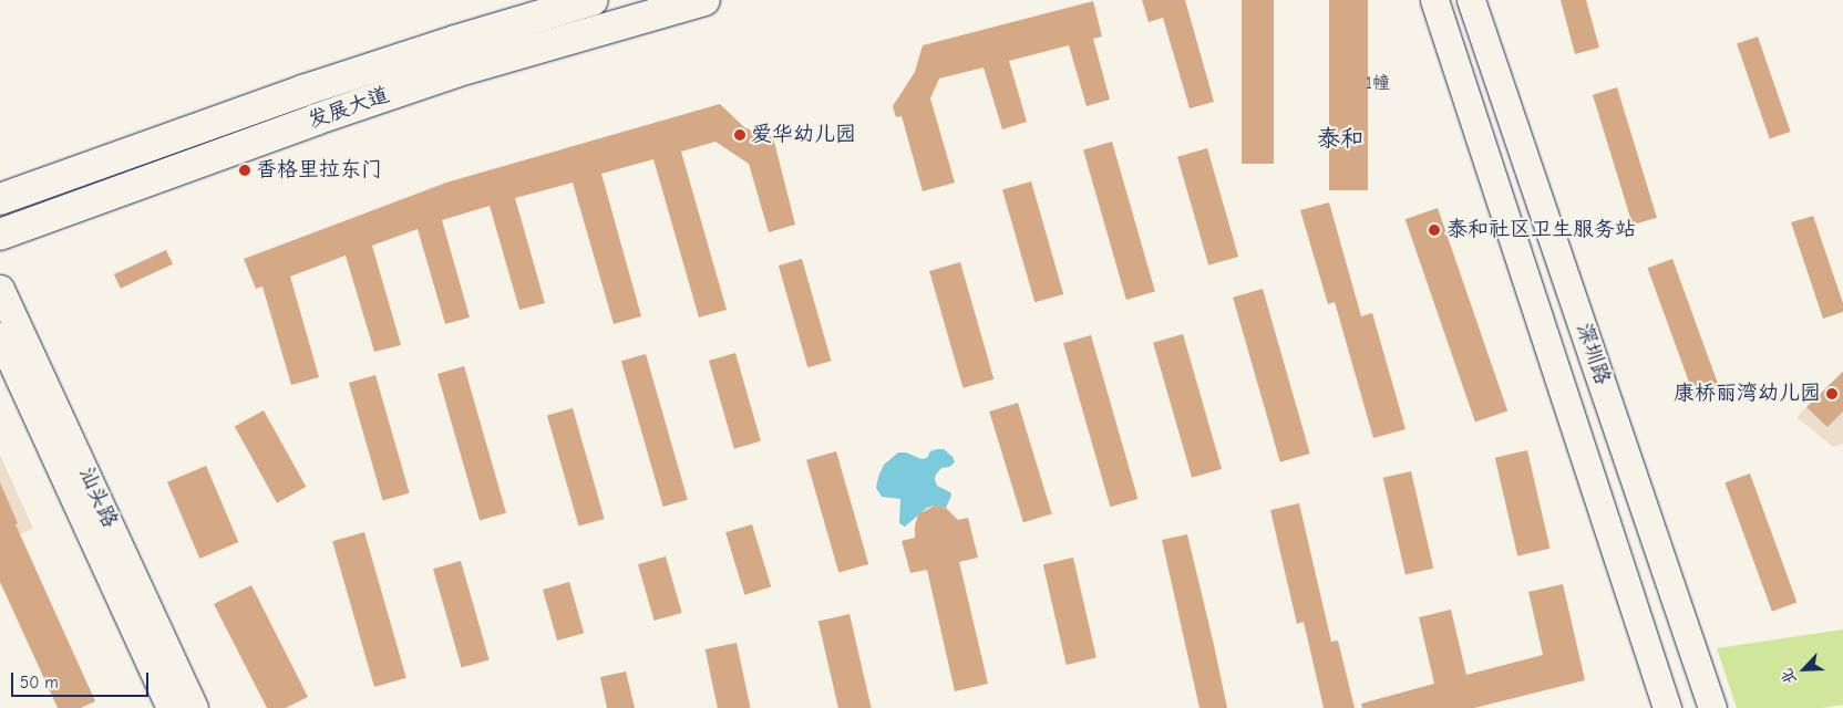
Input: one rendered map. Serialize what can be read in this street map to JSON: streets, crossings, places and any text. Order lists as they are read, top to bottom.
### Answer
{
  "streets": {
    "main road": ["发展大道"],
    "street": ["深圳路", "汕头路"]
  },
  "districts": ["泰和"],
  "places": [
    "爱华幼儿园",
    "香格里拉东门",
    "泰和社区卫生服务站",
    "康桥丽湾幼儿园"
  ],
  "house_numbers": ["1幢"],
  "scale_bar": "50 m",
  "north": "bottom left"
}
